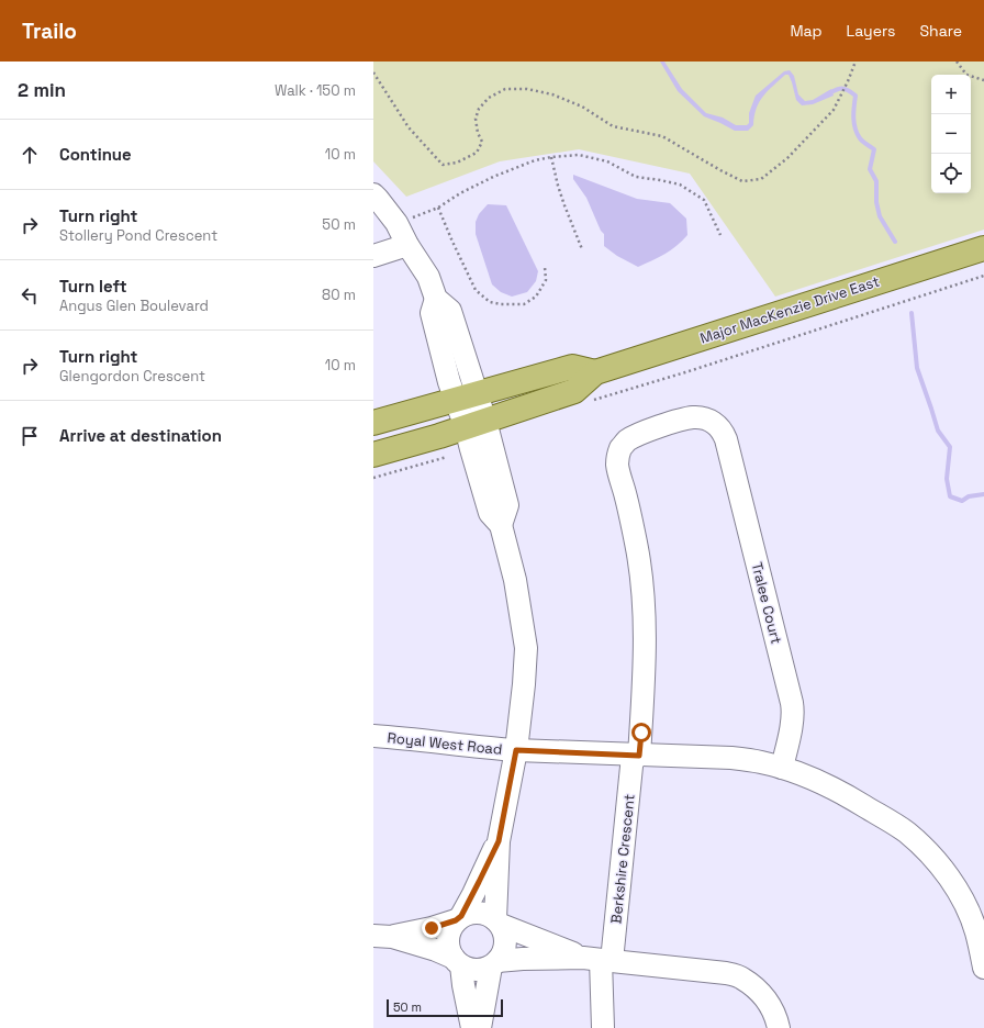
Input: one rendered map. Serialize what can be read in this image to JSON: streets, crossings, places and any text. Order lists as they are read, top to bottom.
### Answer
{
  "streets": {
    "main road": ["Major MacKenzie Drive East"],
    "street": ["Tralee Court", "Royal West Road", "Berkshire Crescent"]
  },
  "crossings": [
    ["Tralee Court", "Royal West Road"],
    ["Tralee Court", "Berkshire Crescent"],
    ["Royal West Road", "Berkshire Crescent"]
  ],
  "scale_bar": "50 m",
  "page": {
    "header": "Trailo",
    "nav": ["Map", "Layers", "Share"],
    "heading": ["2 min", "Walk · 150 m"],
    "map_buttons": ["+", "−"],
    "list": [
      ["Continue", "10 m"],
      ["Turn right", "Stollery Pond Crescent", "50 m"],
      ["Turn left", "Angus Glen Boulevard", "80 m"],
      ["Turn right", "Glengordon Crescent", "10 m"],
      "Arrive at destination"
    ],
    "scale": "50 m"
  }
}
